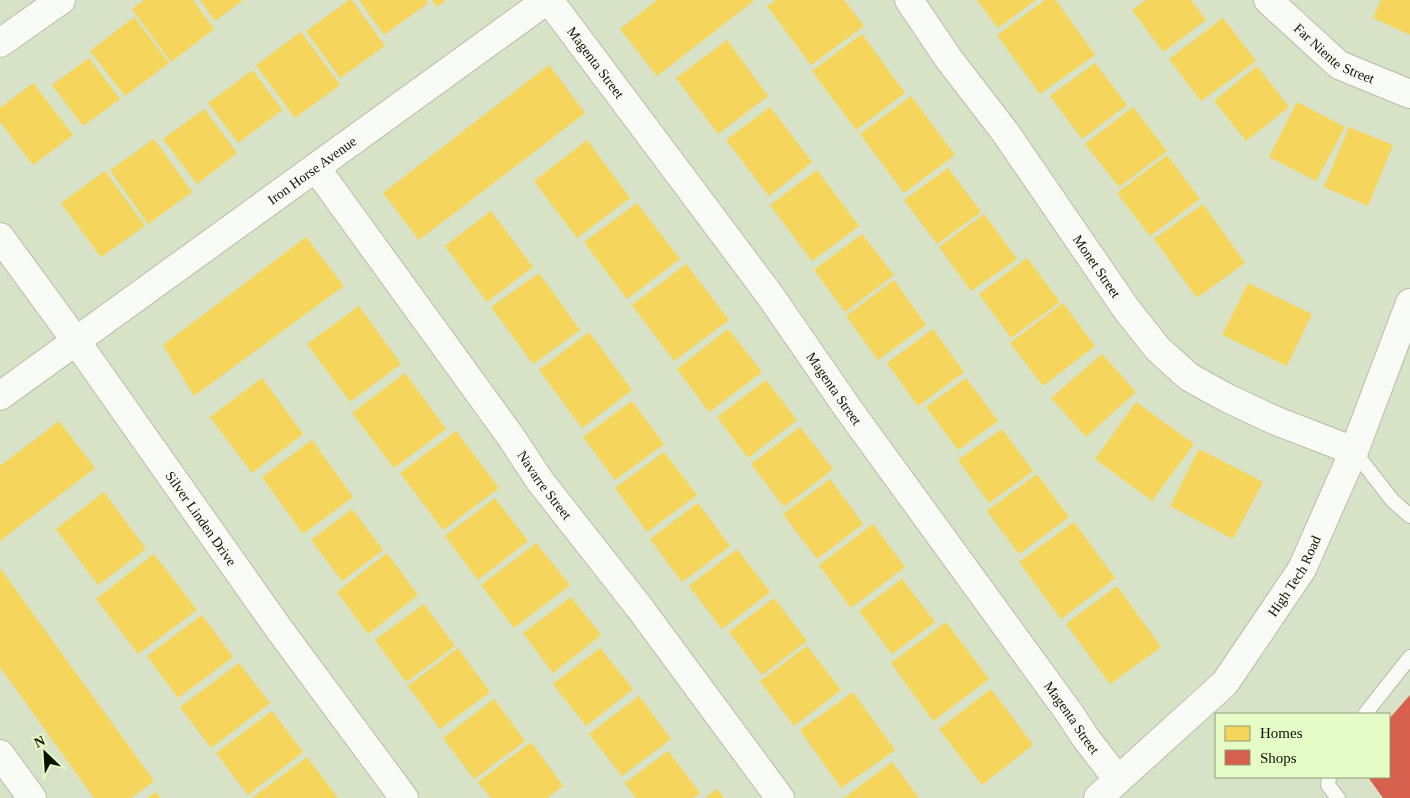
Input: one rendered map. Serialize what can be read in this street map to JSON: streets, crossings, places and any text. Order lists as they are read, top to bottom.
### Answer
{
  "streets": {
    "street": [
      "Far Niente Street",
      "Magenta Street",
      "Iron Horse Avenue",
      "Monet Street",
      "Navarre Street",
      "Silver Linden Drive",
      "High Tech Road"
    ]
  },
  "crossings": [
    ["Magenta Street", "Iron Horse Avenue"],
    ["Magenta Street", "High Tech Road"],
    ["Iron Horse Avenue", "Navarre Street"],
    ["Iron Horse Avenue", "Silver Linden Drive"],
    ["Monet Street", "High Tech Road"]
  ],
  "legend": ["Homes", "Shops"],
  "north": "top left"
}
